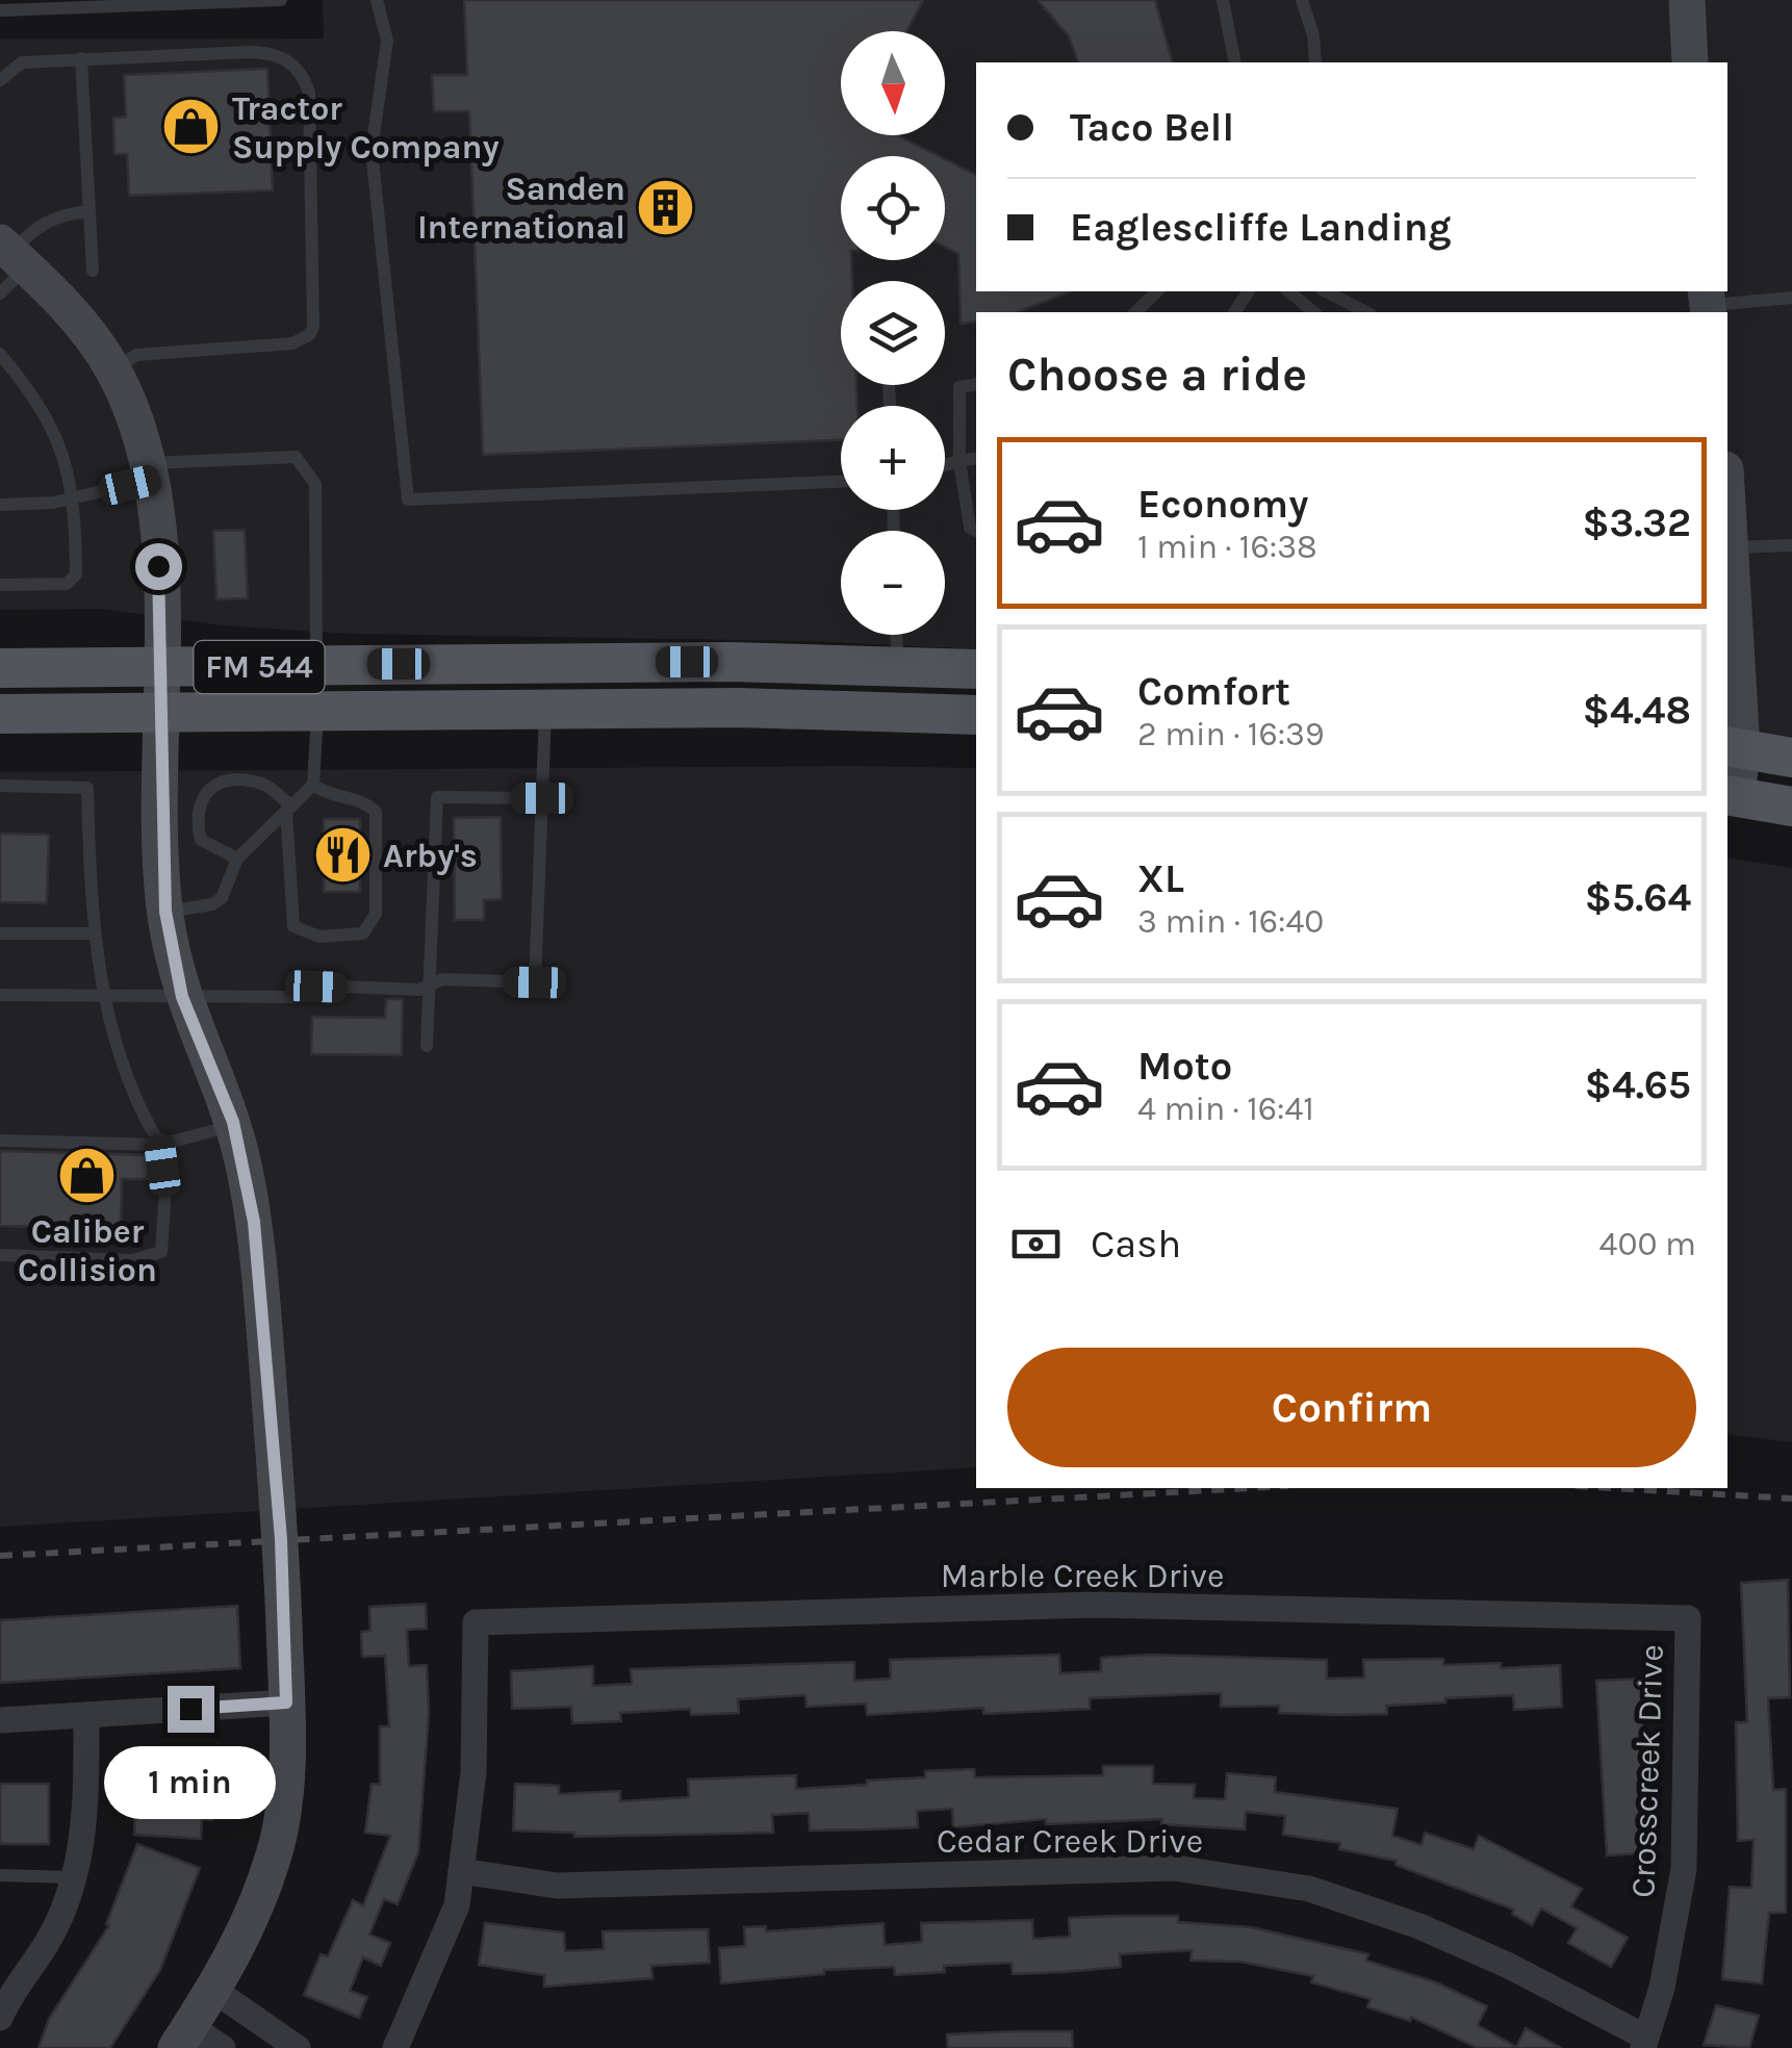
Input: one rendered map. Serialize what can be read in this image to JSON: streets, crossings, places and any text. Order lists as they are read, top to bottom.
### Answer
{
  "streets": {
    "main road": ["FM 544"],
    "street": ["Marble Creek Drive", "Crosscreek Drive", "Cedar Creek Drive"]
  },
  "crossings": [
    ["Marble Creek Drive", "Crosscreek Drive"],
    ["Marble Creek Drive", "Cedar Creek Drive"],
    ["Crosscreek Drive", "Cedar Creek Drive"]
  ],
  "places": {
    "shop": ["Tractor Supply Company", "Caliber Collision"],
    "building": ["Sanden International"],
    "restaurant": ["Arby's"]
  },
  "north": "bottom",
  "page": {
    "map_buttons": ["+", "−"],
    "banner": ["Taco Bell", "Eaglescliffe Landing"],
    "heading": "Choose a ride",
    "list": [
      {
        "name": "Economy",
        "note": "1 min · 16:38",
        "value": "$3.32"
      },
      {
        "name": "Comfort",
        "note": "2 min · 16:39",
        "value": "$4.48"
      },
      {
        "name": "XL",
        "note": "3 min · 16:40",
        "value": "$5.64"
      },
      {
        "name": "Moto",
        "note": "4 min · 16:41",
        "value": "$4.65"
      }
    ],
    "pay": ["Cash", "400 m"],
    "buttons": "Confirm",
    "bubble": "1 min"
  }
}
